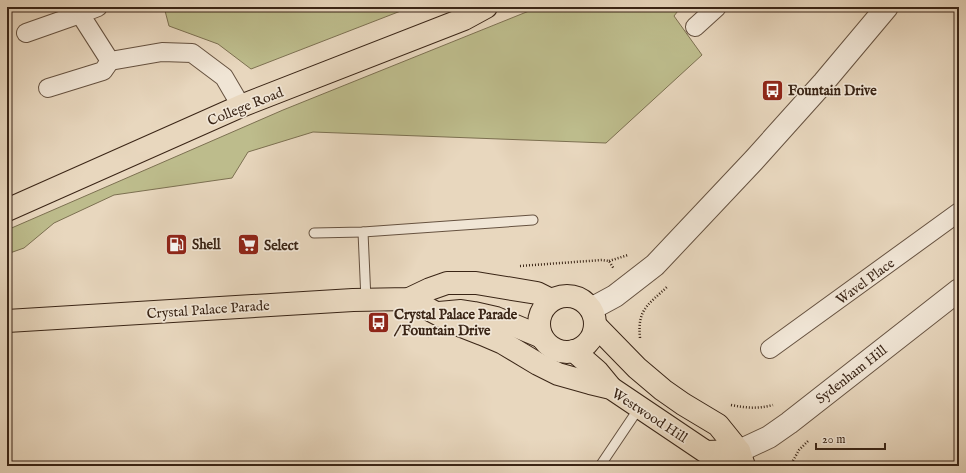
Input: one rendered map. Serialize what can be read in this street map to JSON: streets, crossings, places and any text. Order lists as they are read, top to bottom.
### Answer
{
  "streets": {
    "main road": ["College Road", "Crystal Palace Parade", "Westwood Hill"],
    "street": ["Wavel Place", "Sydenham Hill"]
  },
  "crossings": [
    ["Crystal Palace Parade", "Westwood Hill"],
    ["Sydenham Hill", "Westwood Hill"]
  ],
  "places": {
    "bus stop": ["Fountain Drive", "Crystal Palace Parade / Fountain Drive"],
    "fuel station": ["Shell"],
    "supermarket": ["Select"]
  },
  "scale_bar": "20 m"
}
